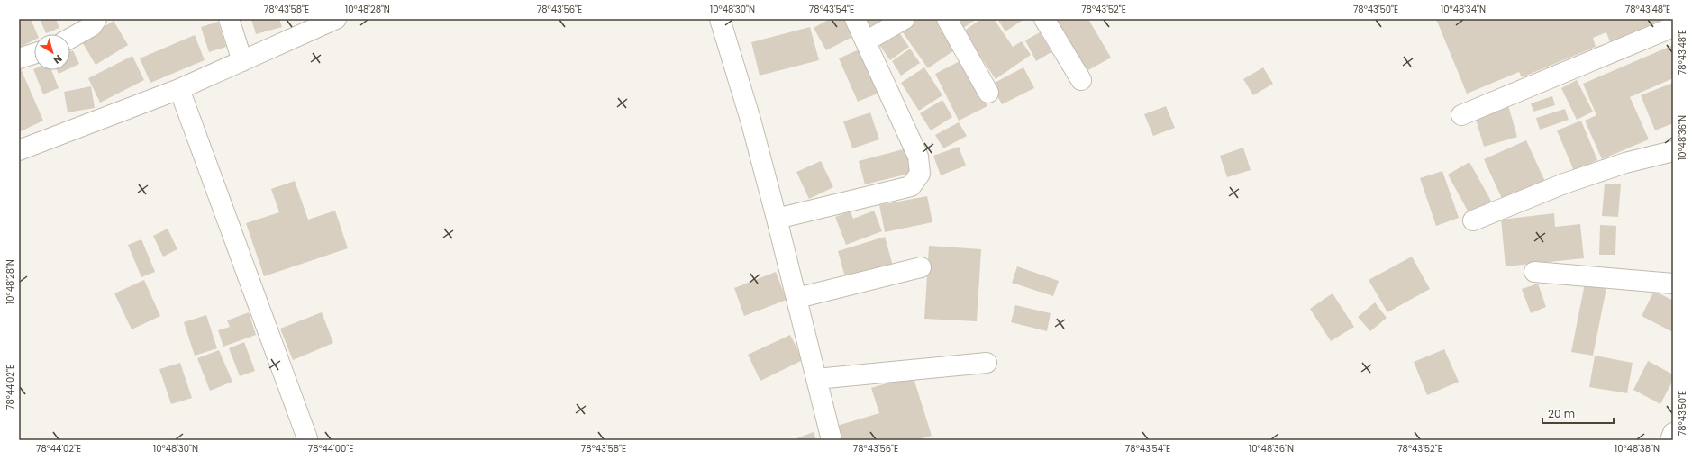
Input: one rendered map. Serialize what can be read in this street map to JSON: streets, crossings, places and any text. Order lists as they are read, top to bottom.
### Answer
{
  "scale_bar": "20 m",
  "north": "bottom right",
  "coordinates": [
    "78°43'58\"E",
    "10°48'28\"N",
    "78°43'56\"E",
    "10°48'30\"N",
    "78°43'54\"E",
    "78°43'52\"E",
    "78°43'50\"E",
    "10°48'34\"N",
    "78°43'48\"E",
    "10°48'36\"N",
    "78°44'02\"E",
    "78°44'00\"E",
    "10°48'38\"N"
  ]
}
